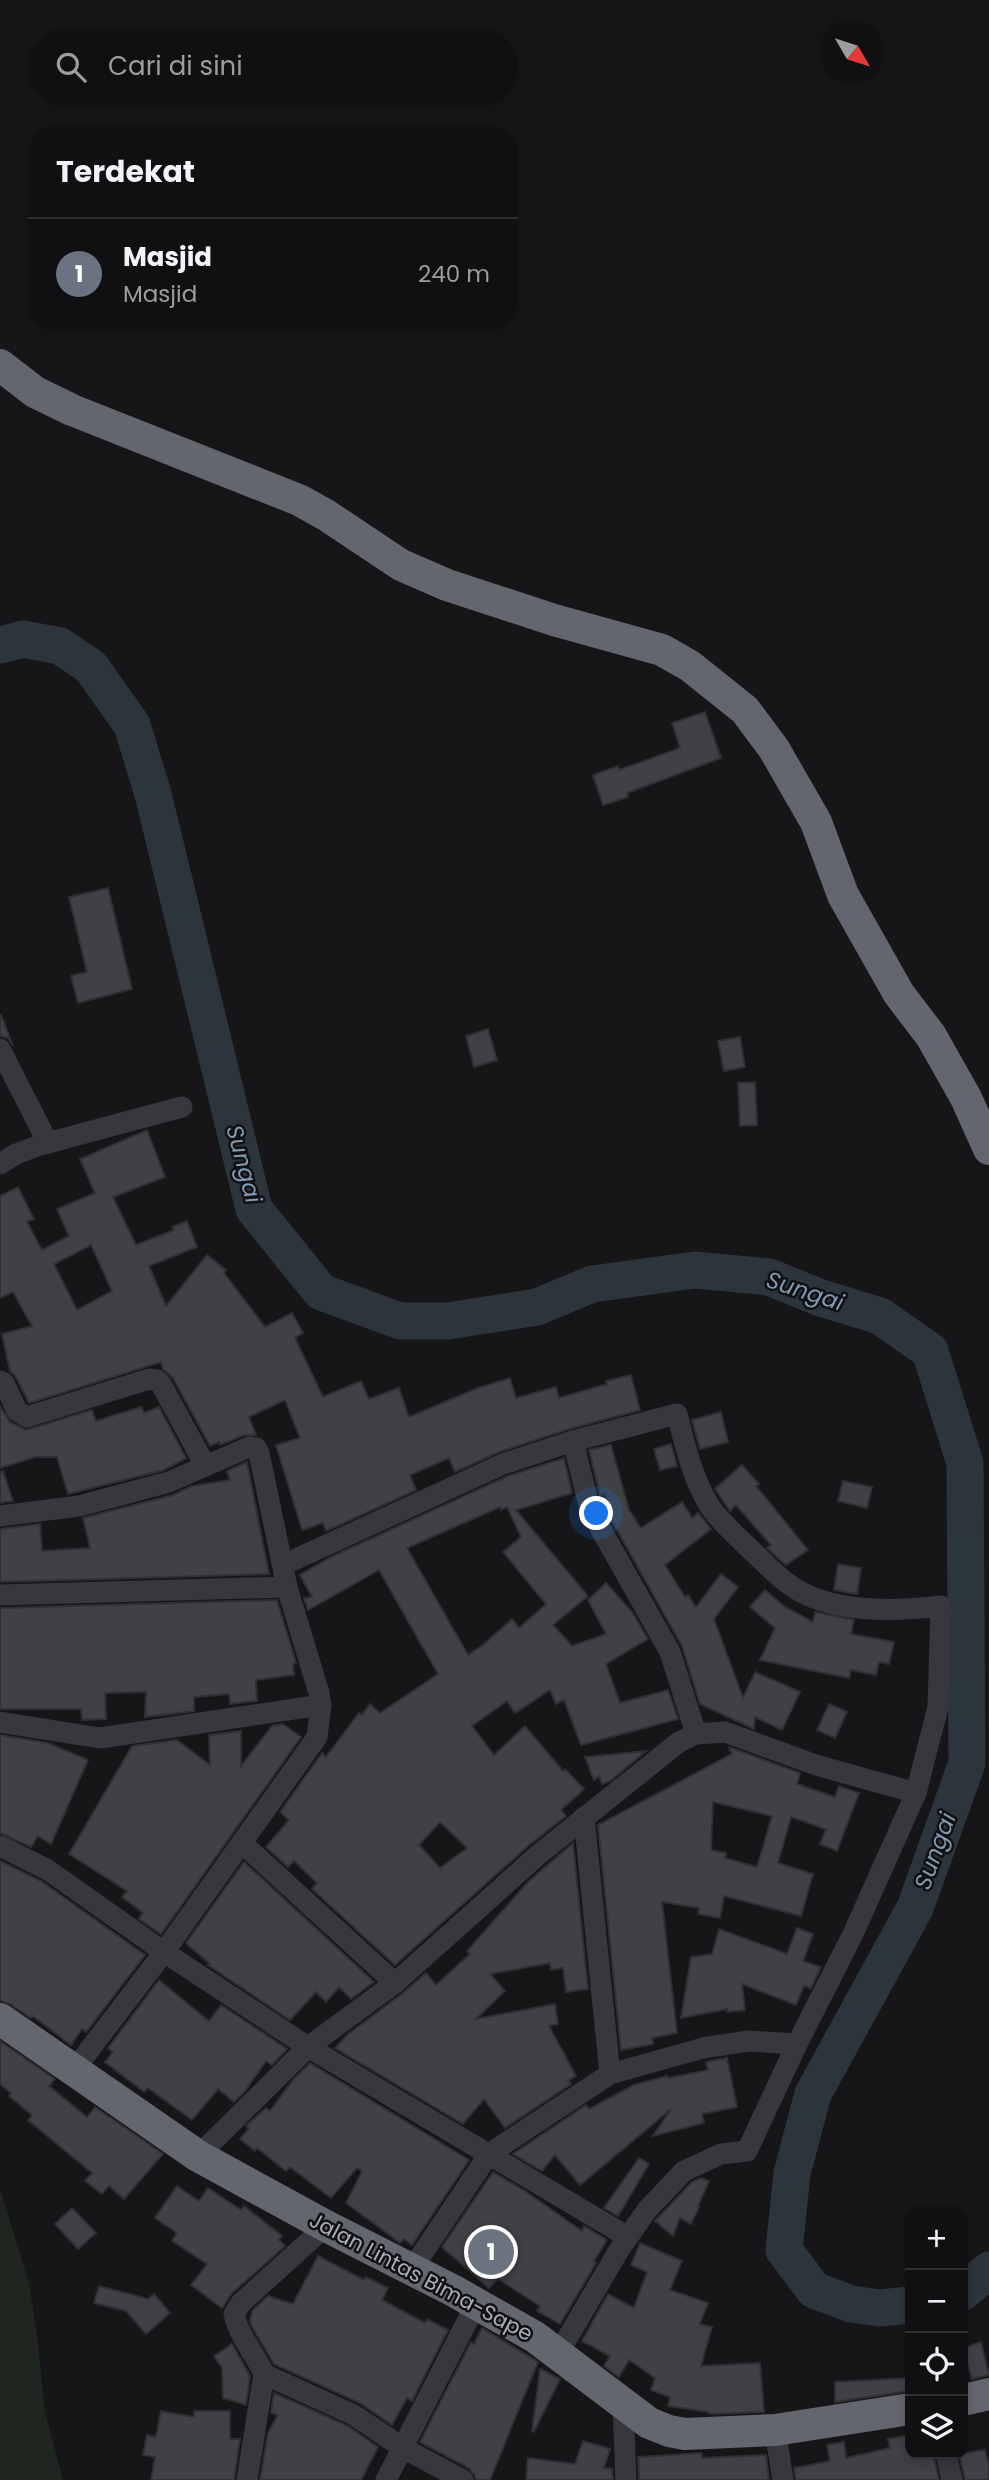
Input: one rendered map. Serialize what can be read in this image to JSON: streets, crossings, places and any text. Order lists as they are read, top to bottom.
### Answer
{
  "streets": {
    "highway": ["Jalan Lintas Bima-Sape"]
  },
  "water": ["Sungai"],
  "north": "bottom right",
  "page": {
    "search": "Cari di sini",
    "heading": "Terdekat",
    "list": [
      {
        "mark": "1",
        "name": "Masjid",
        "note": "Masjid",
        "value": "240 m"
      }
    ],
    "map_buttons": ["+", "−"],
    "pins": "1"
  }
}
